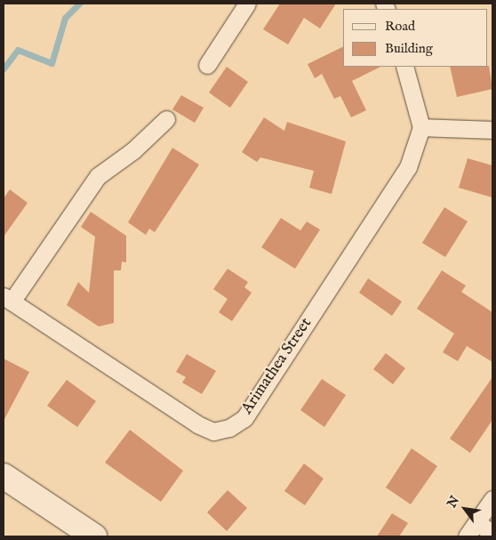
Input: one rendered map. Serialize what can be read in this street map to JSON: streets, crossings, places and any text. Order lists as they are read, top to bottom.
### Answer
{
  "streets": {
    "street": ["Arimathea Street"]
  },
  "legend": ["Road", "Building"],
  "north": "top left"
}
